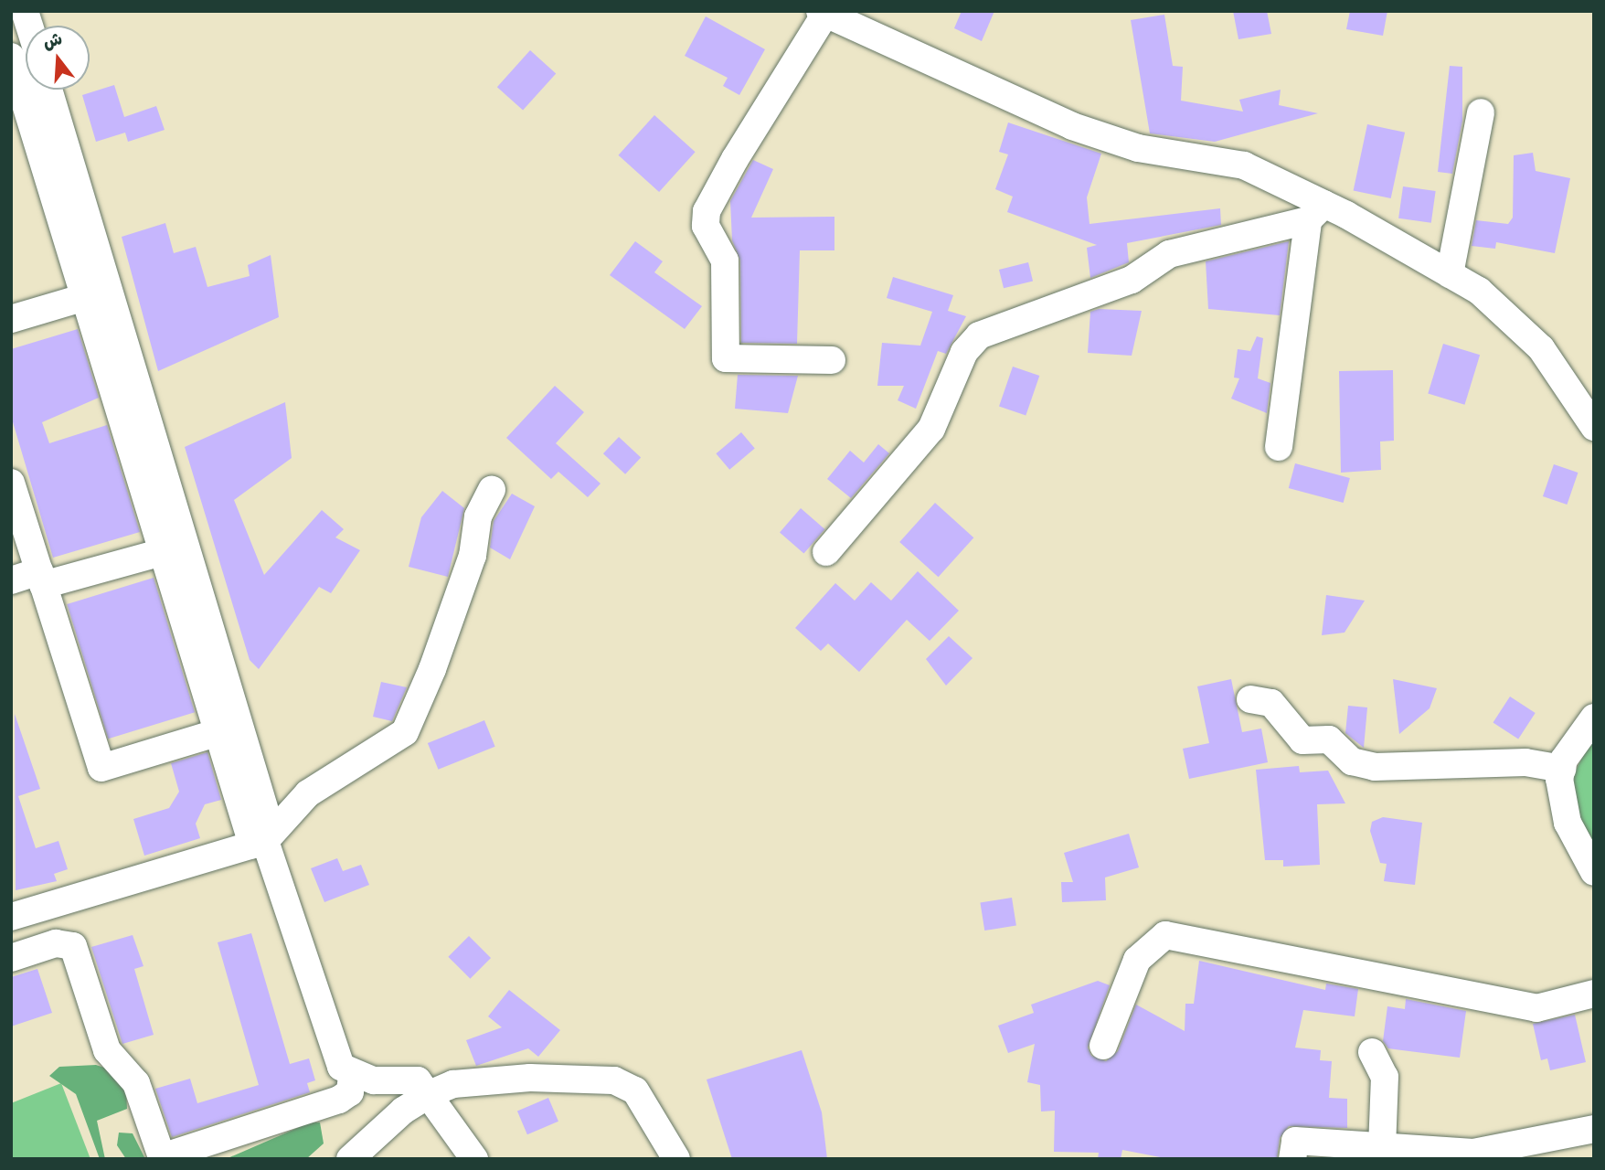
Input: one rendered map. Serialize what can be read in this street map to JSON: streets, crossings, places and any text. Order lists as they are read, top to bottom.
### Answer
{
  "north": "top"
}
